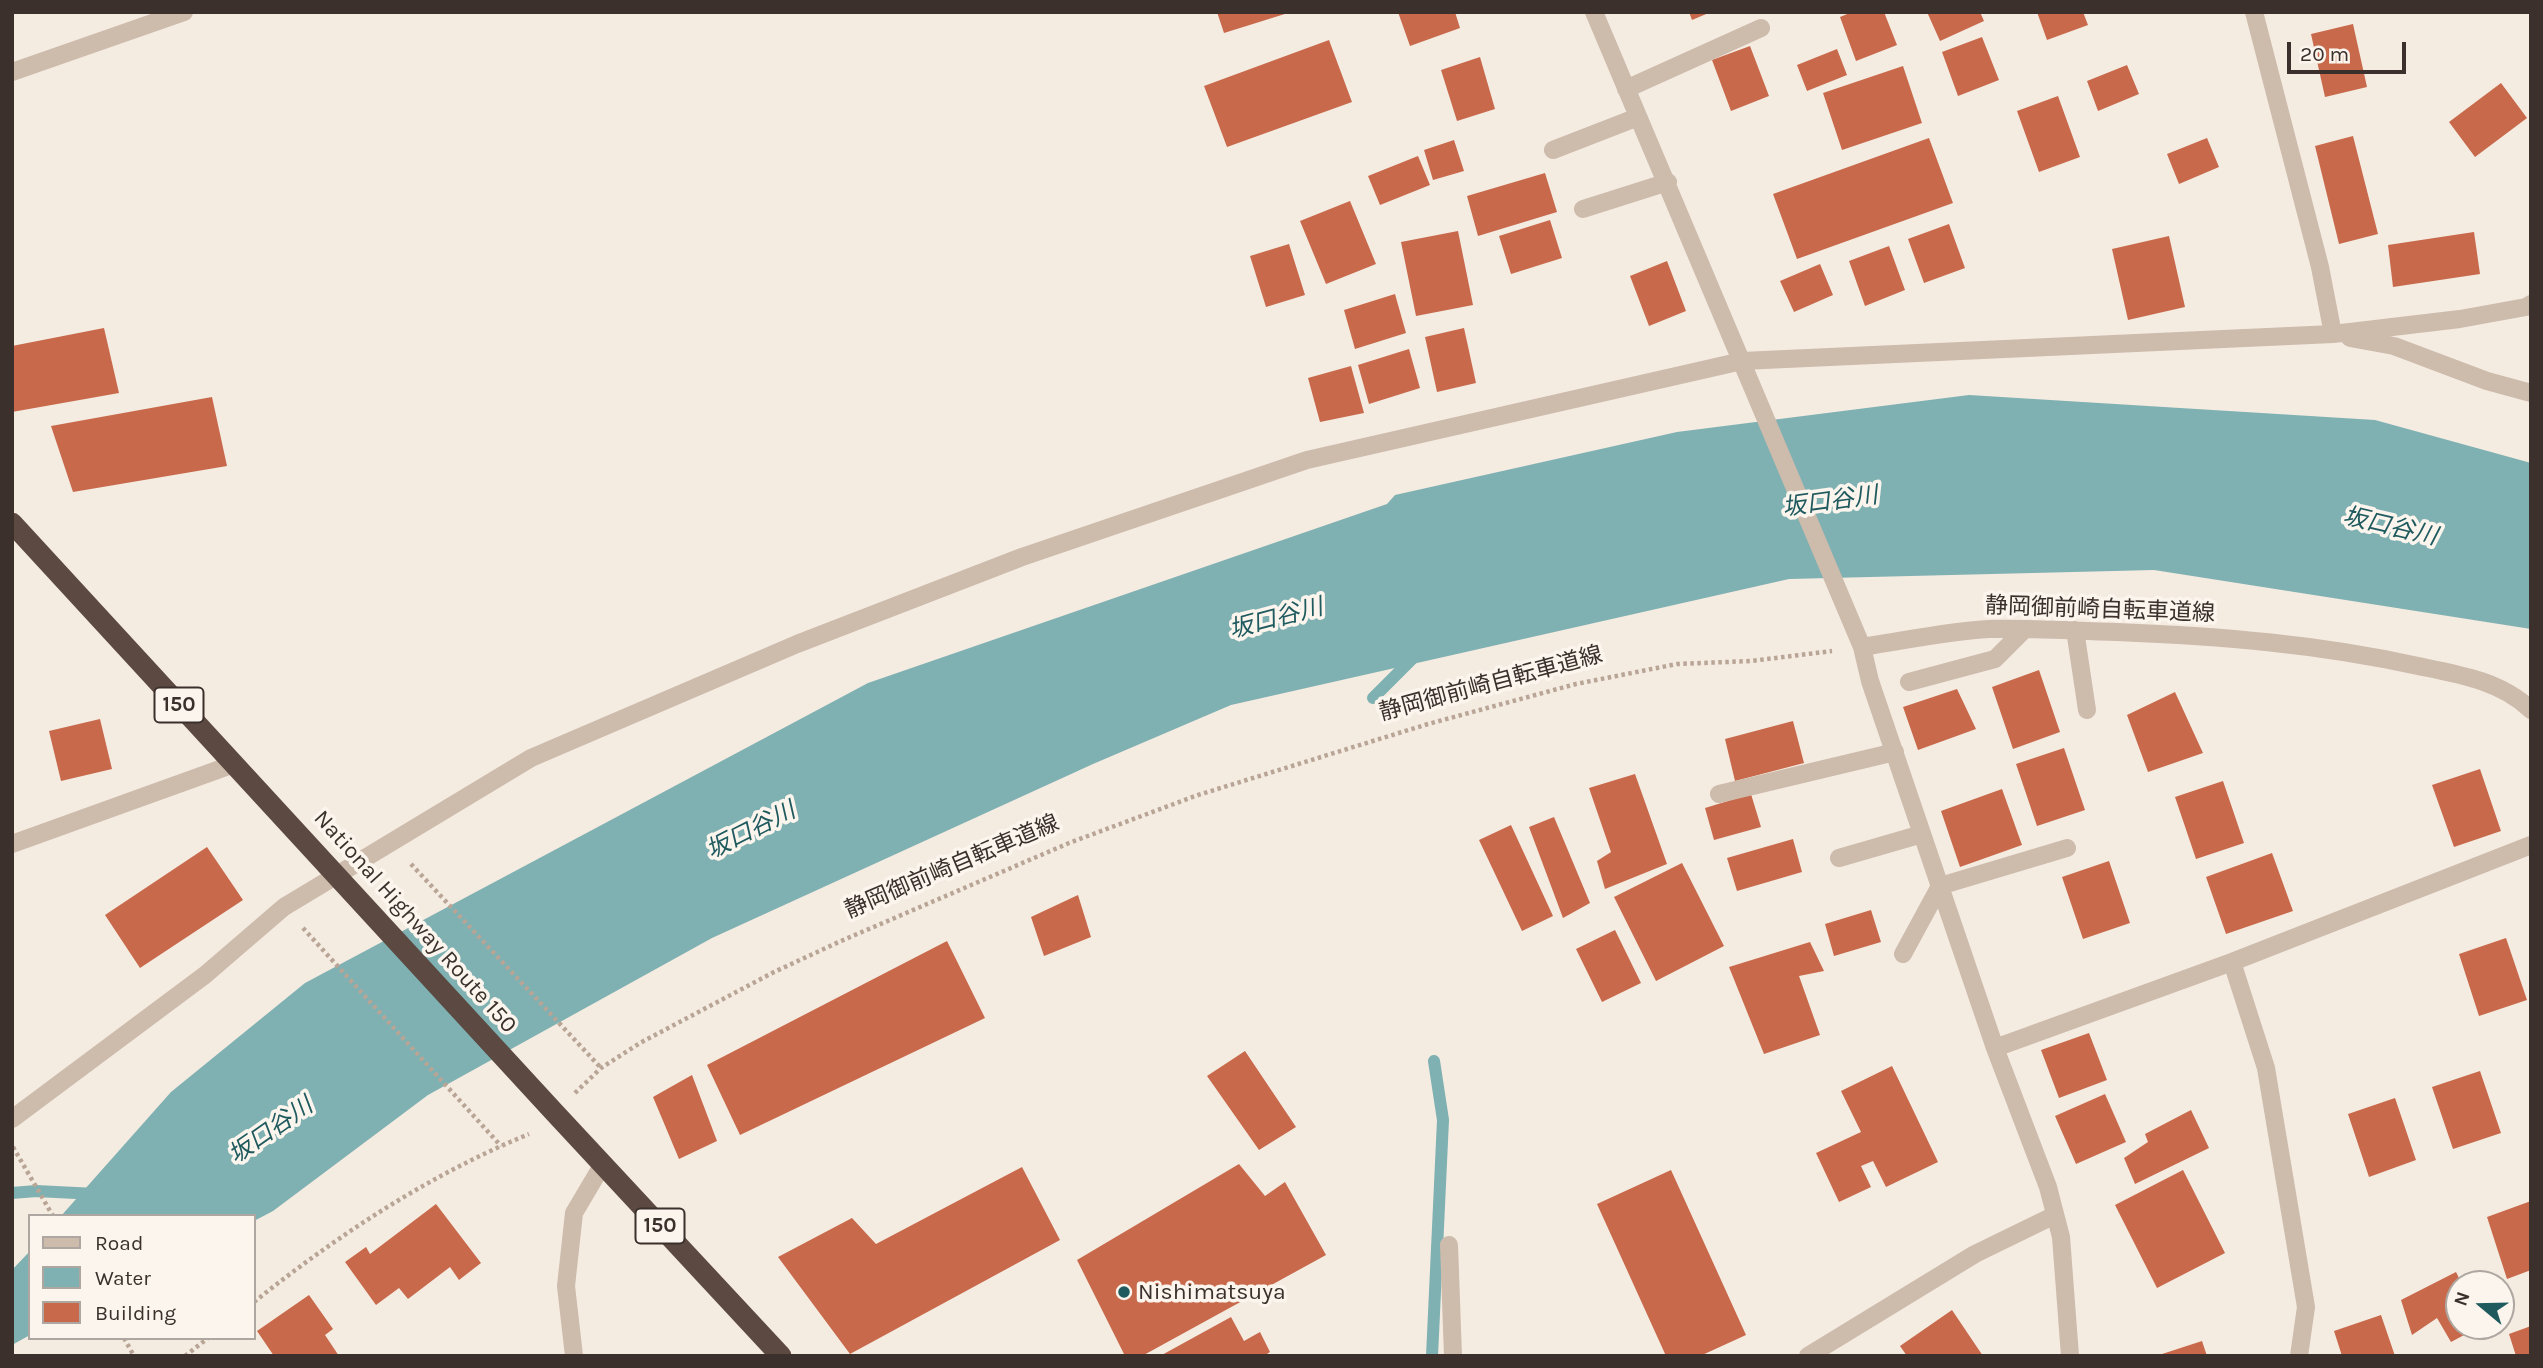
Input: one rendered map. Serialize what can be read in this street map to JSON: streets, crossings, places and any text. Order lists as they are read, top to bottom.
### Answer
{
  "streets": {
    "highway": ["150", "National Highway Route 150"],
    "street": ["静岡御前崎自転車道線"]
  },
  "water": ["坂口谷川"],
  "places": ["Nishimatsuya"],
  "legend": ["Road", "Water", "Building"],
  "scale_bar": "20 m",
  "north": "left"
}
